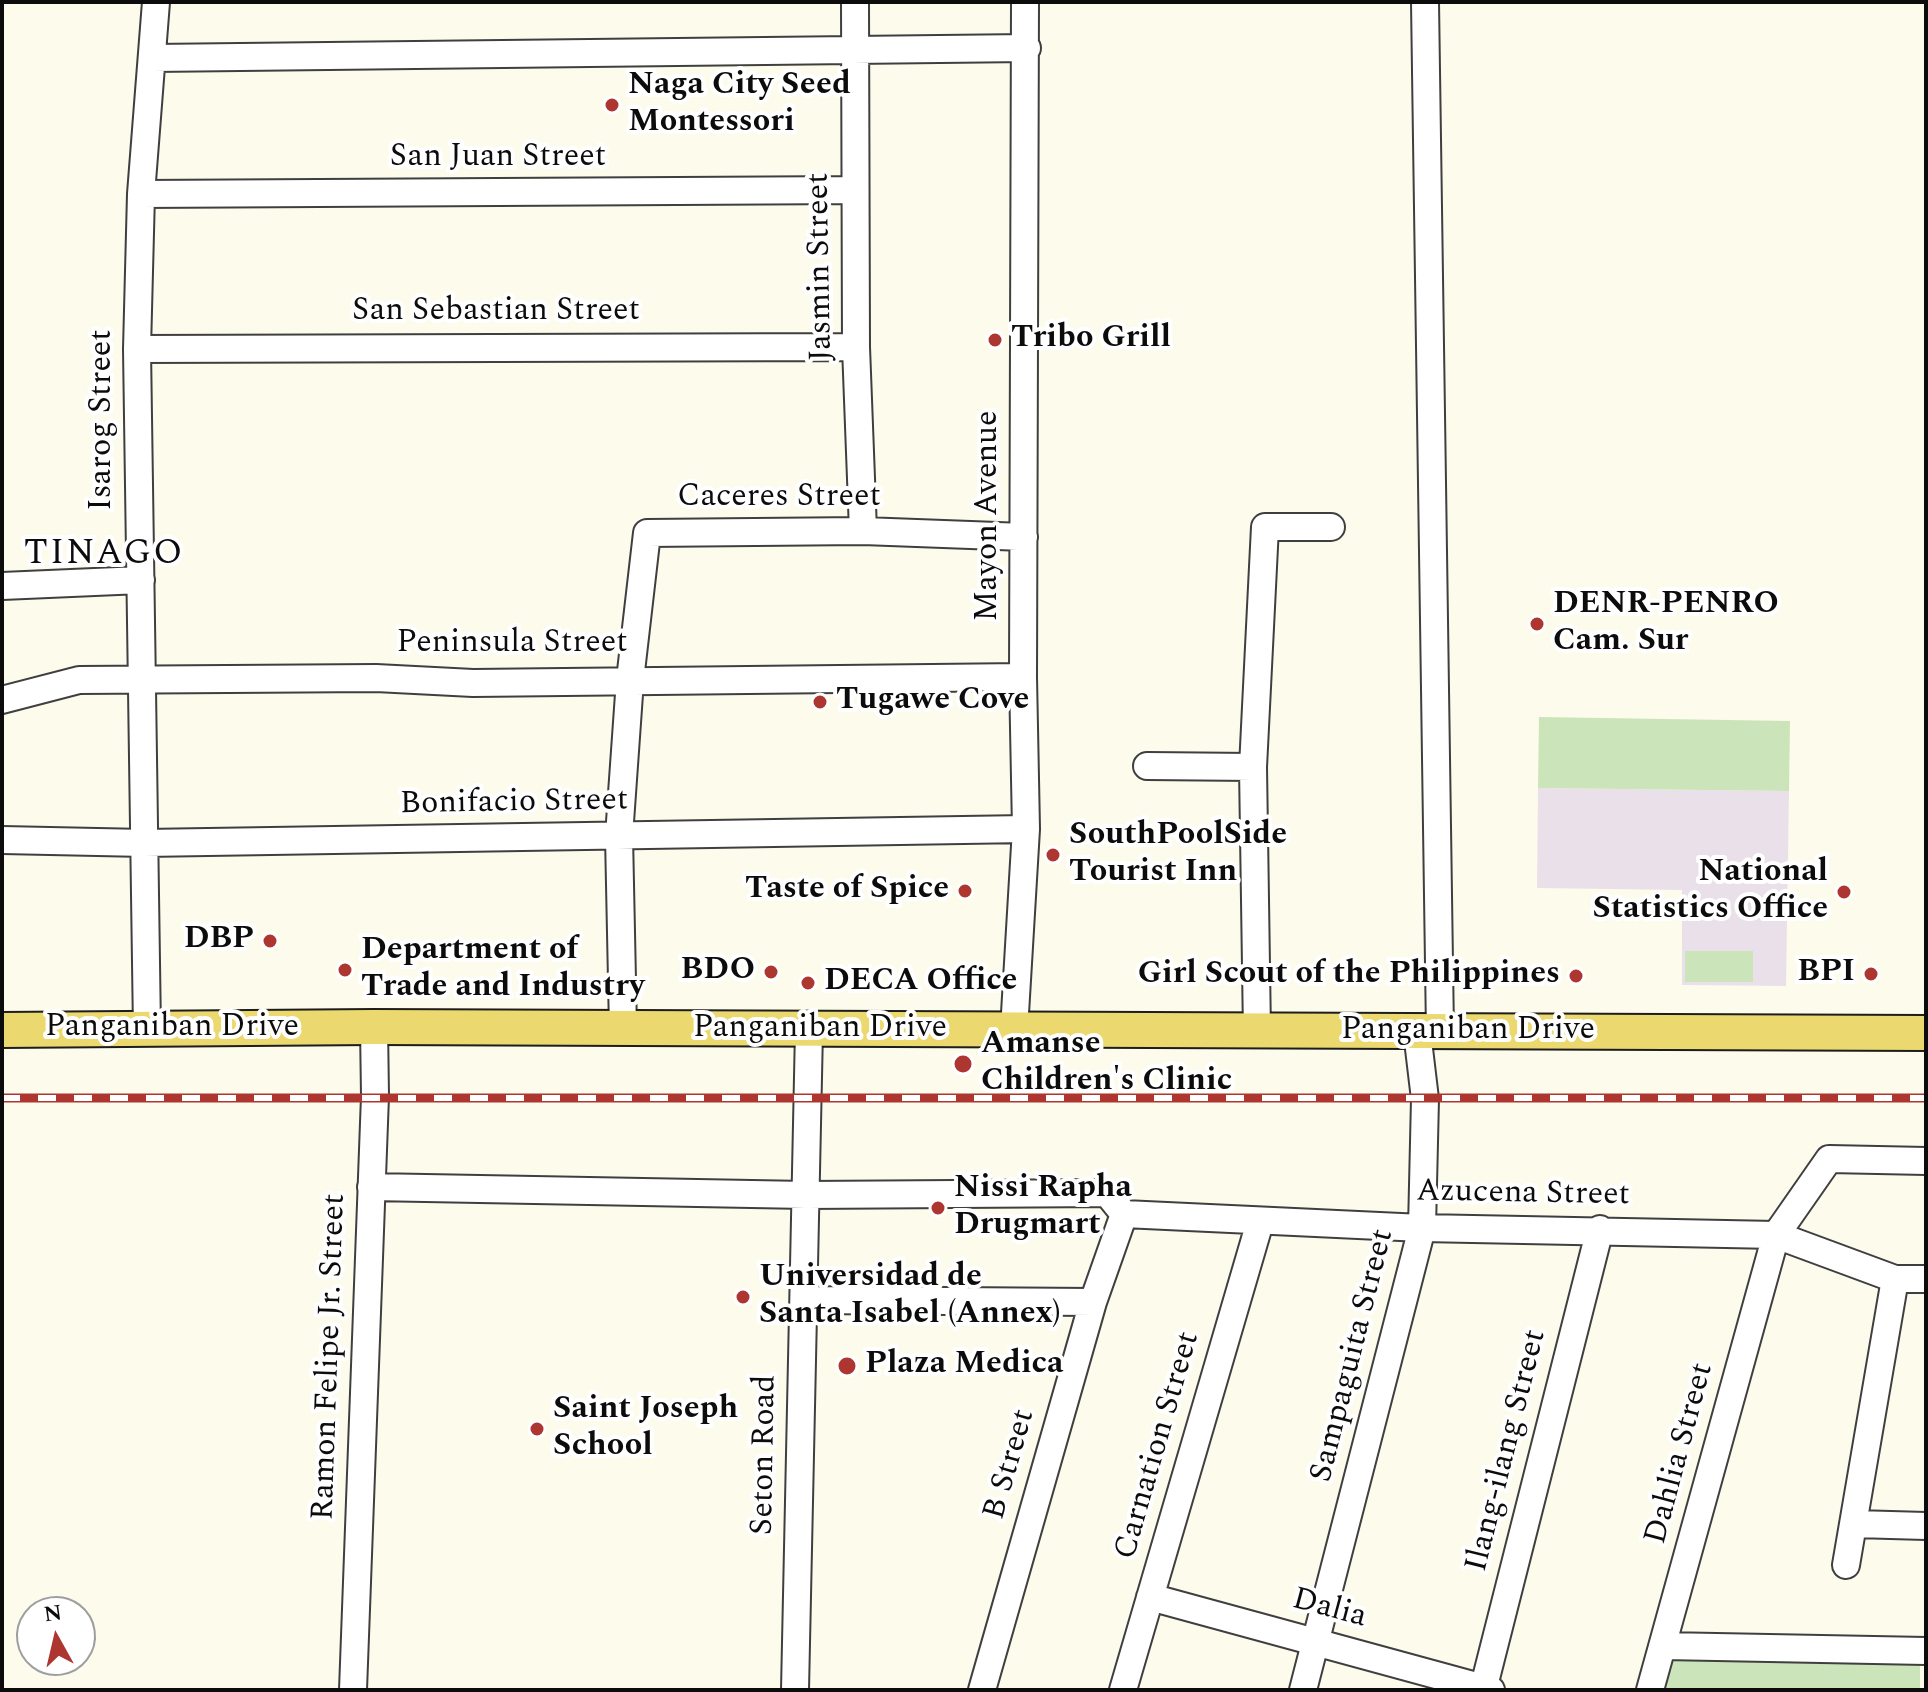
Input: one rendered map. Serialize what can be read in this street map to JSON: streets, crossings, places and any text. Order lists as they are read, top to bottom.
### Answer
{
  "streets": {
    "main road": ["Panganiban Drive"],
    "street": [
      "San Juan Street",
      "Jasmin Street",
      "San Sebastian Street",
      "Isarog Street",
      "Caceres Street",
      "Mayon Avenue",
      "Peninsula Street",
      "Bonifacio Street",
      "Azucena Street",
      "Sampaguita Street",
      "Ramon Felipe Jr. Street",
      "Carnation Street",
      "Ilang-ilang Street",
      "Dahlia Street",
      "Seton Road",
      "B Street",
      "Dalia"
    ]
  },
  "crossings": [
    ["San Juan Street", "Jasmin Street"],
    ["San Juan Street", "Isarog Street"],
    ["Jasmin Street", "San Sebastian Street"],
    ["Jasmin Street", "Caceres Street"],
    ["San Sebastian Street", "Isarog Street"],
    ["Isarog Street", "Peninsula Street"],
    ["Isarog Street", "Bonifacio Street"],
    ["Isarog Street", "Panganiban Drive"],
    ["Caceres Street", "Mayon Avenue"],
    ["Caceres Street", "Peninsula Street"],
    ["Caceres Street", "Bonifacio Street"],
    ["Caceres Street", "Panganiban Drive"],
    ["Mayon Avenue", "Peninsula Street"],
    ["Mayon Avenue", "Bonifacio Street"],
    ["Mayon Avenue", "Panganiban Drive"],
    ["Panganiban Drive", "Sampaguita Street"],
    ["Panganiban Drive", "Ramon Felipe Jr. Street"],
    ["Panganiban Drive", "Seton Road"],
    ["Azucena Street", "Sampaguita Street"],
    ["Azucena Street", "Carnation Street"],
    ["Azucena Street", "Ilang-ilang Street"],
    ["Azucena Street", "Dahlia Street"],
    ["Azucena Street", "B Street"],
    ["Sampaguita Street", "Dalia"],
    ["Carnation Street", "Dalia"],
    ["Ilang-ilang Street", "Dalia"]
  ],
  "districts": ["TINAGO"],
  "places": [
    "Naga City Seed Montessori",
    "Tribo Grill",
    "DENR-PENRO Cam. Sur",
    "Tugawe Cove",
    "SouthPoolSide Tourist Inn",
    "Taste of Spice",
    "National Statistics Office",
    "DBP",
    "Department of Trade and Industry",
    "BDO",
    "BPI",
    "Girl Scout of the Philippines",
    "DECA Office",
    "Amanse Children's Clinic",
    "Nissi Rapha Drugmart",
    "Universidad de Santa Isabel (Annex)",
    "Plaza Medica",
    "Saint Joseph School"
  ],
  "north": "top"
}
